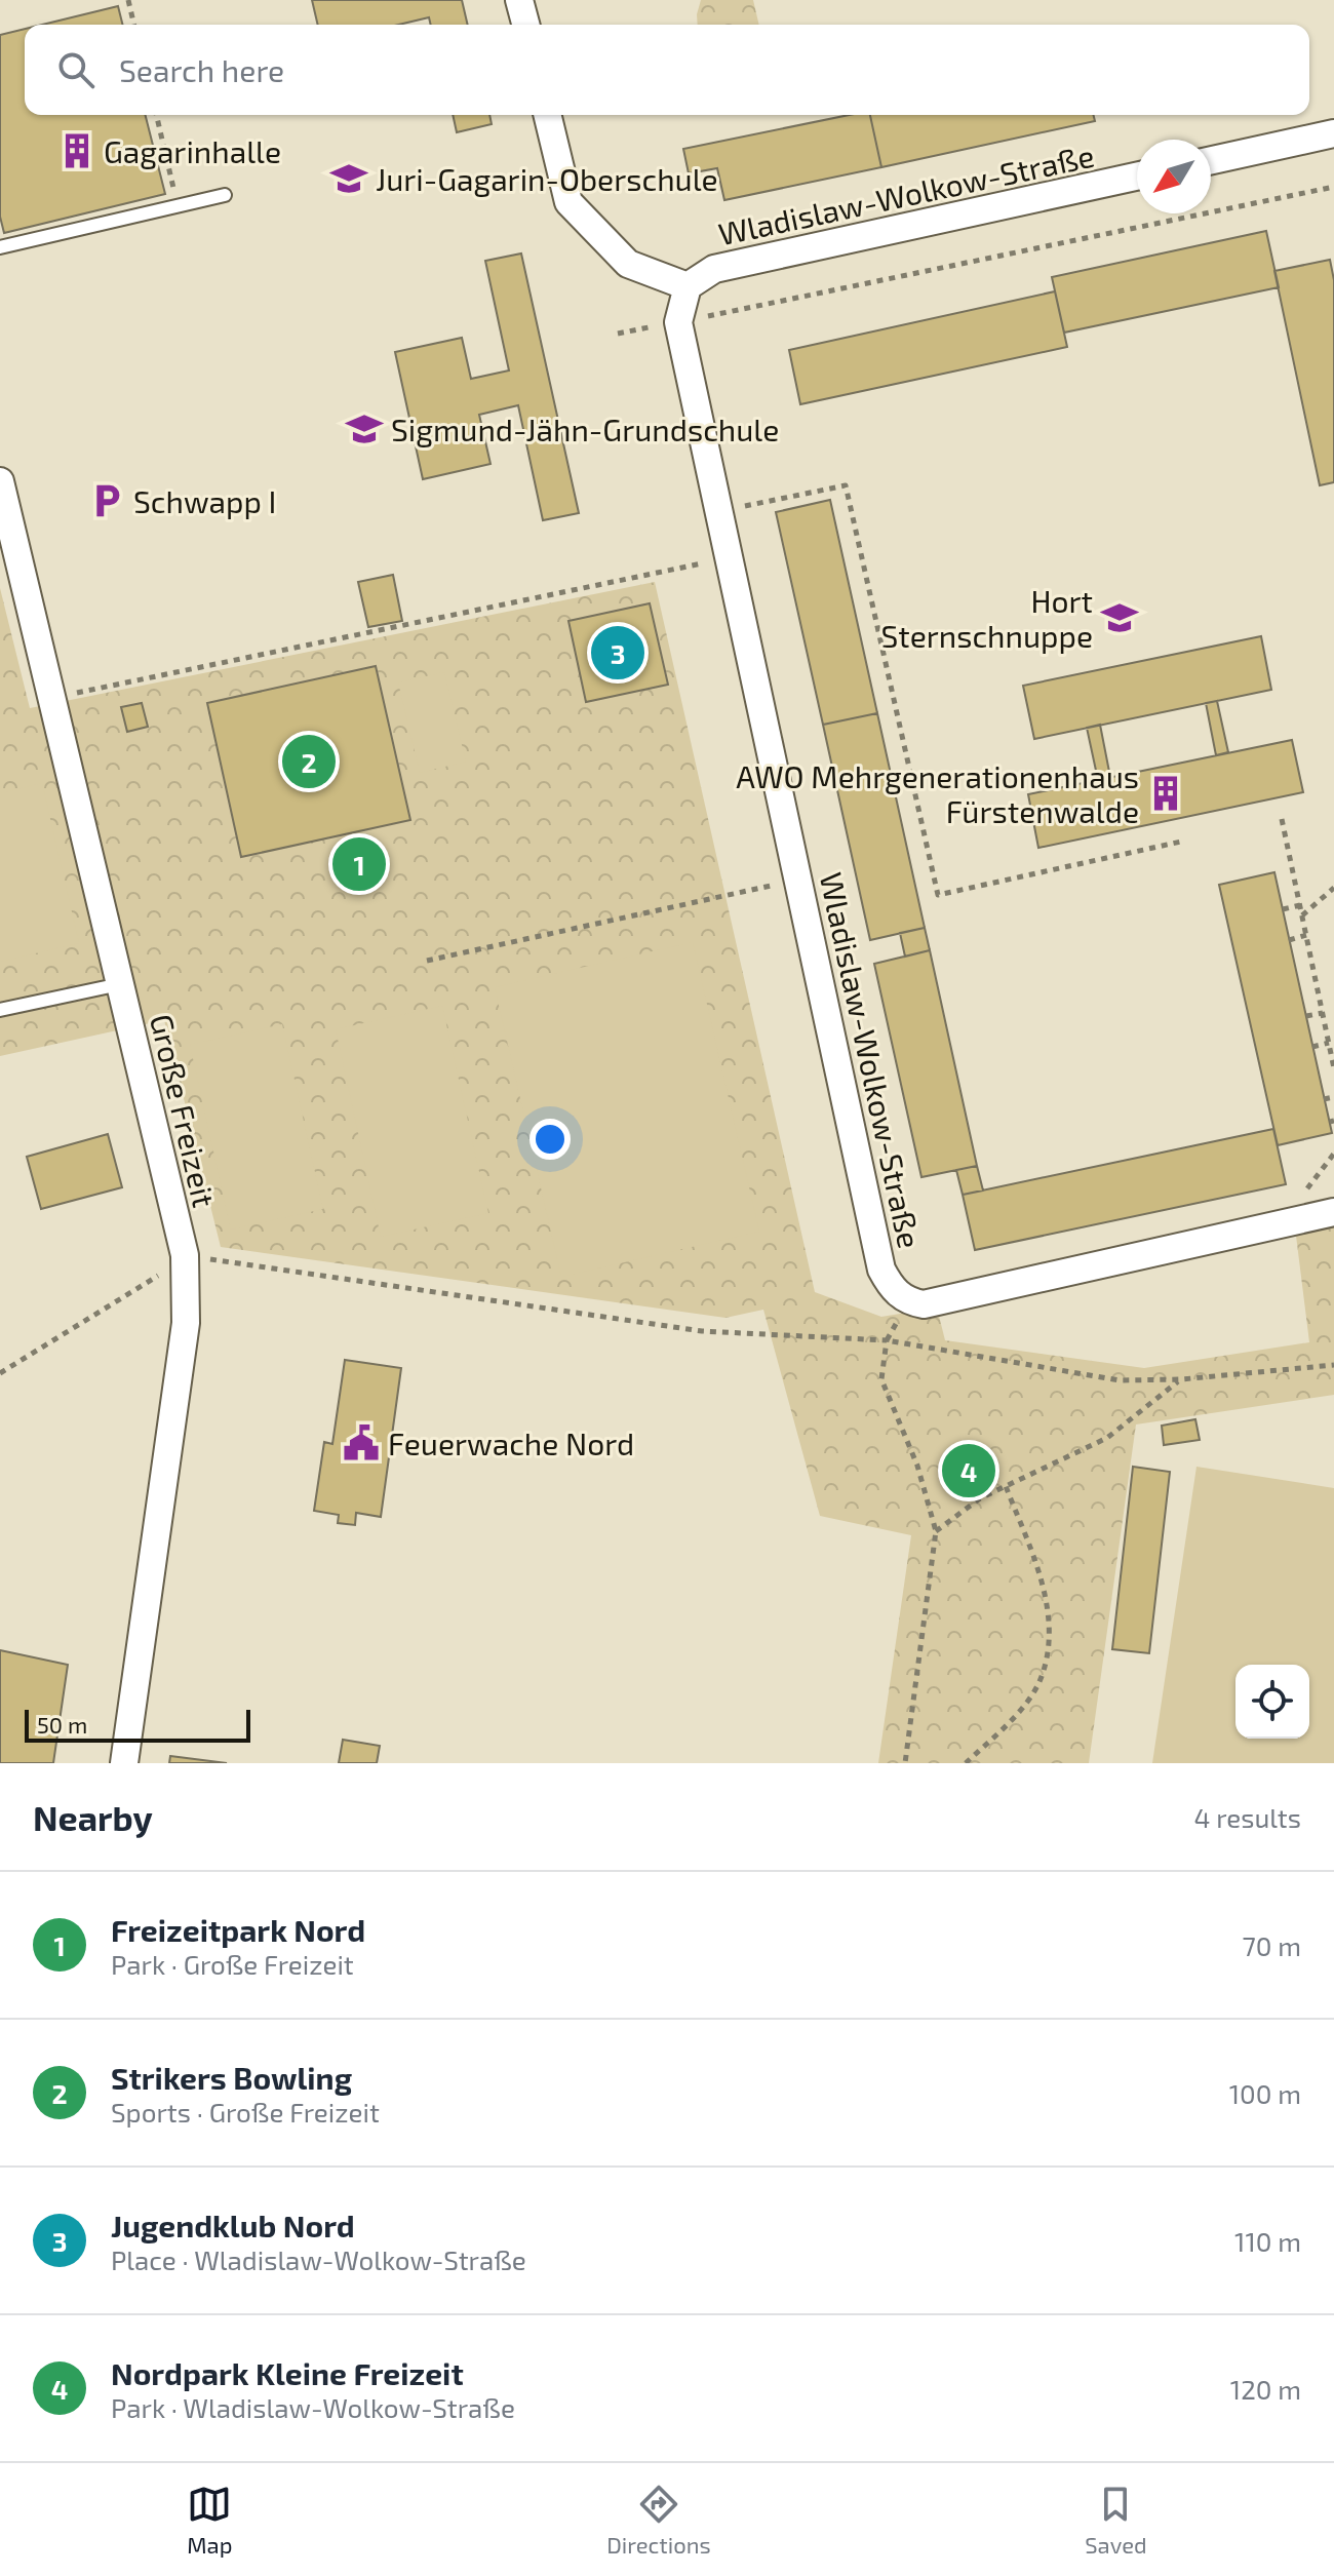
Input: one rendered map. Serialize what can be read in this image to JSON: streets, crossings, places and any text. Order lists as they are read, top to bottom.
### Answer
{
  "streets": {
    "street": ["Wladislaw-Wolkow-Straße", "Große Freizeit"]
  },
  "places": {
    "building": ["Gagarinhalle", "AWO Mehrgenerationenhaus Fürstenwalde"],
    "school or university": ["Juri-Gagarin-Oberschule", "Sigmund-Jähn-Grundschule", "Hort Sternschnuppe"],
    "parking": ["Schwapp I"],
    "public building": ["Feuerwache Nord"]
  },
  "scale_bar": "50 m",
  "north": "bottom left",
  "page": {
    "search": "Search here",
    "pins": [
      "3",
      "2",
      "1",
      "4"
    ],
    "scale": "50 m",
    "heading": ["Nearby", "4 results"],
    "list": [
      {
        "mark": "1",
        "name": "Freizeitpark Nord",
        "note": "Park · Große Freizeit",
        "value": "70 m"
      },
      {
        "mark": "2",
        "name": "Strikers Bowling",
        "note": "Sports · Große Freizeit",
        "value": "100 m"
      },
      {
        "mark": "3",
        "name": "Jugendklub Nord",
        "note": "Place · Wladislaw-Wolkow-Straße",
        "value": "110 m"
      },
      {
        "mark": "4",
        "name": "Nordpark Kleine Freizeit",
        "note": "Park · Wladislaw-Wolkow-Straße",
        "value": "120 m"
      }
    ],
    "nav": ["Map", "Directions", "Saved"]
  }
}
